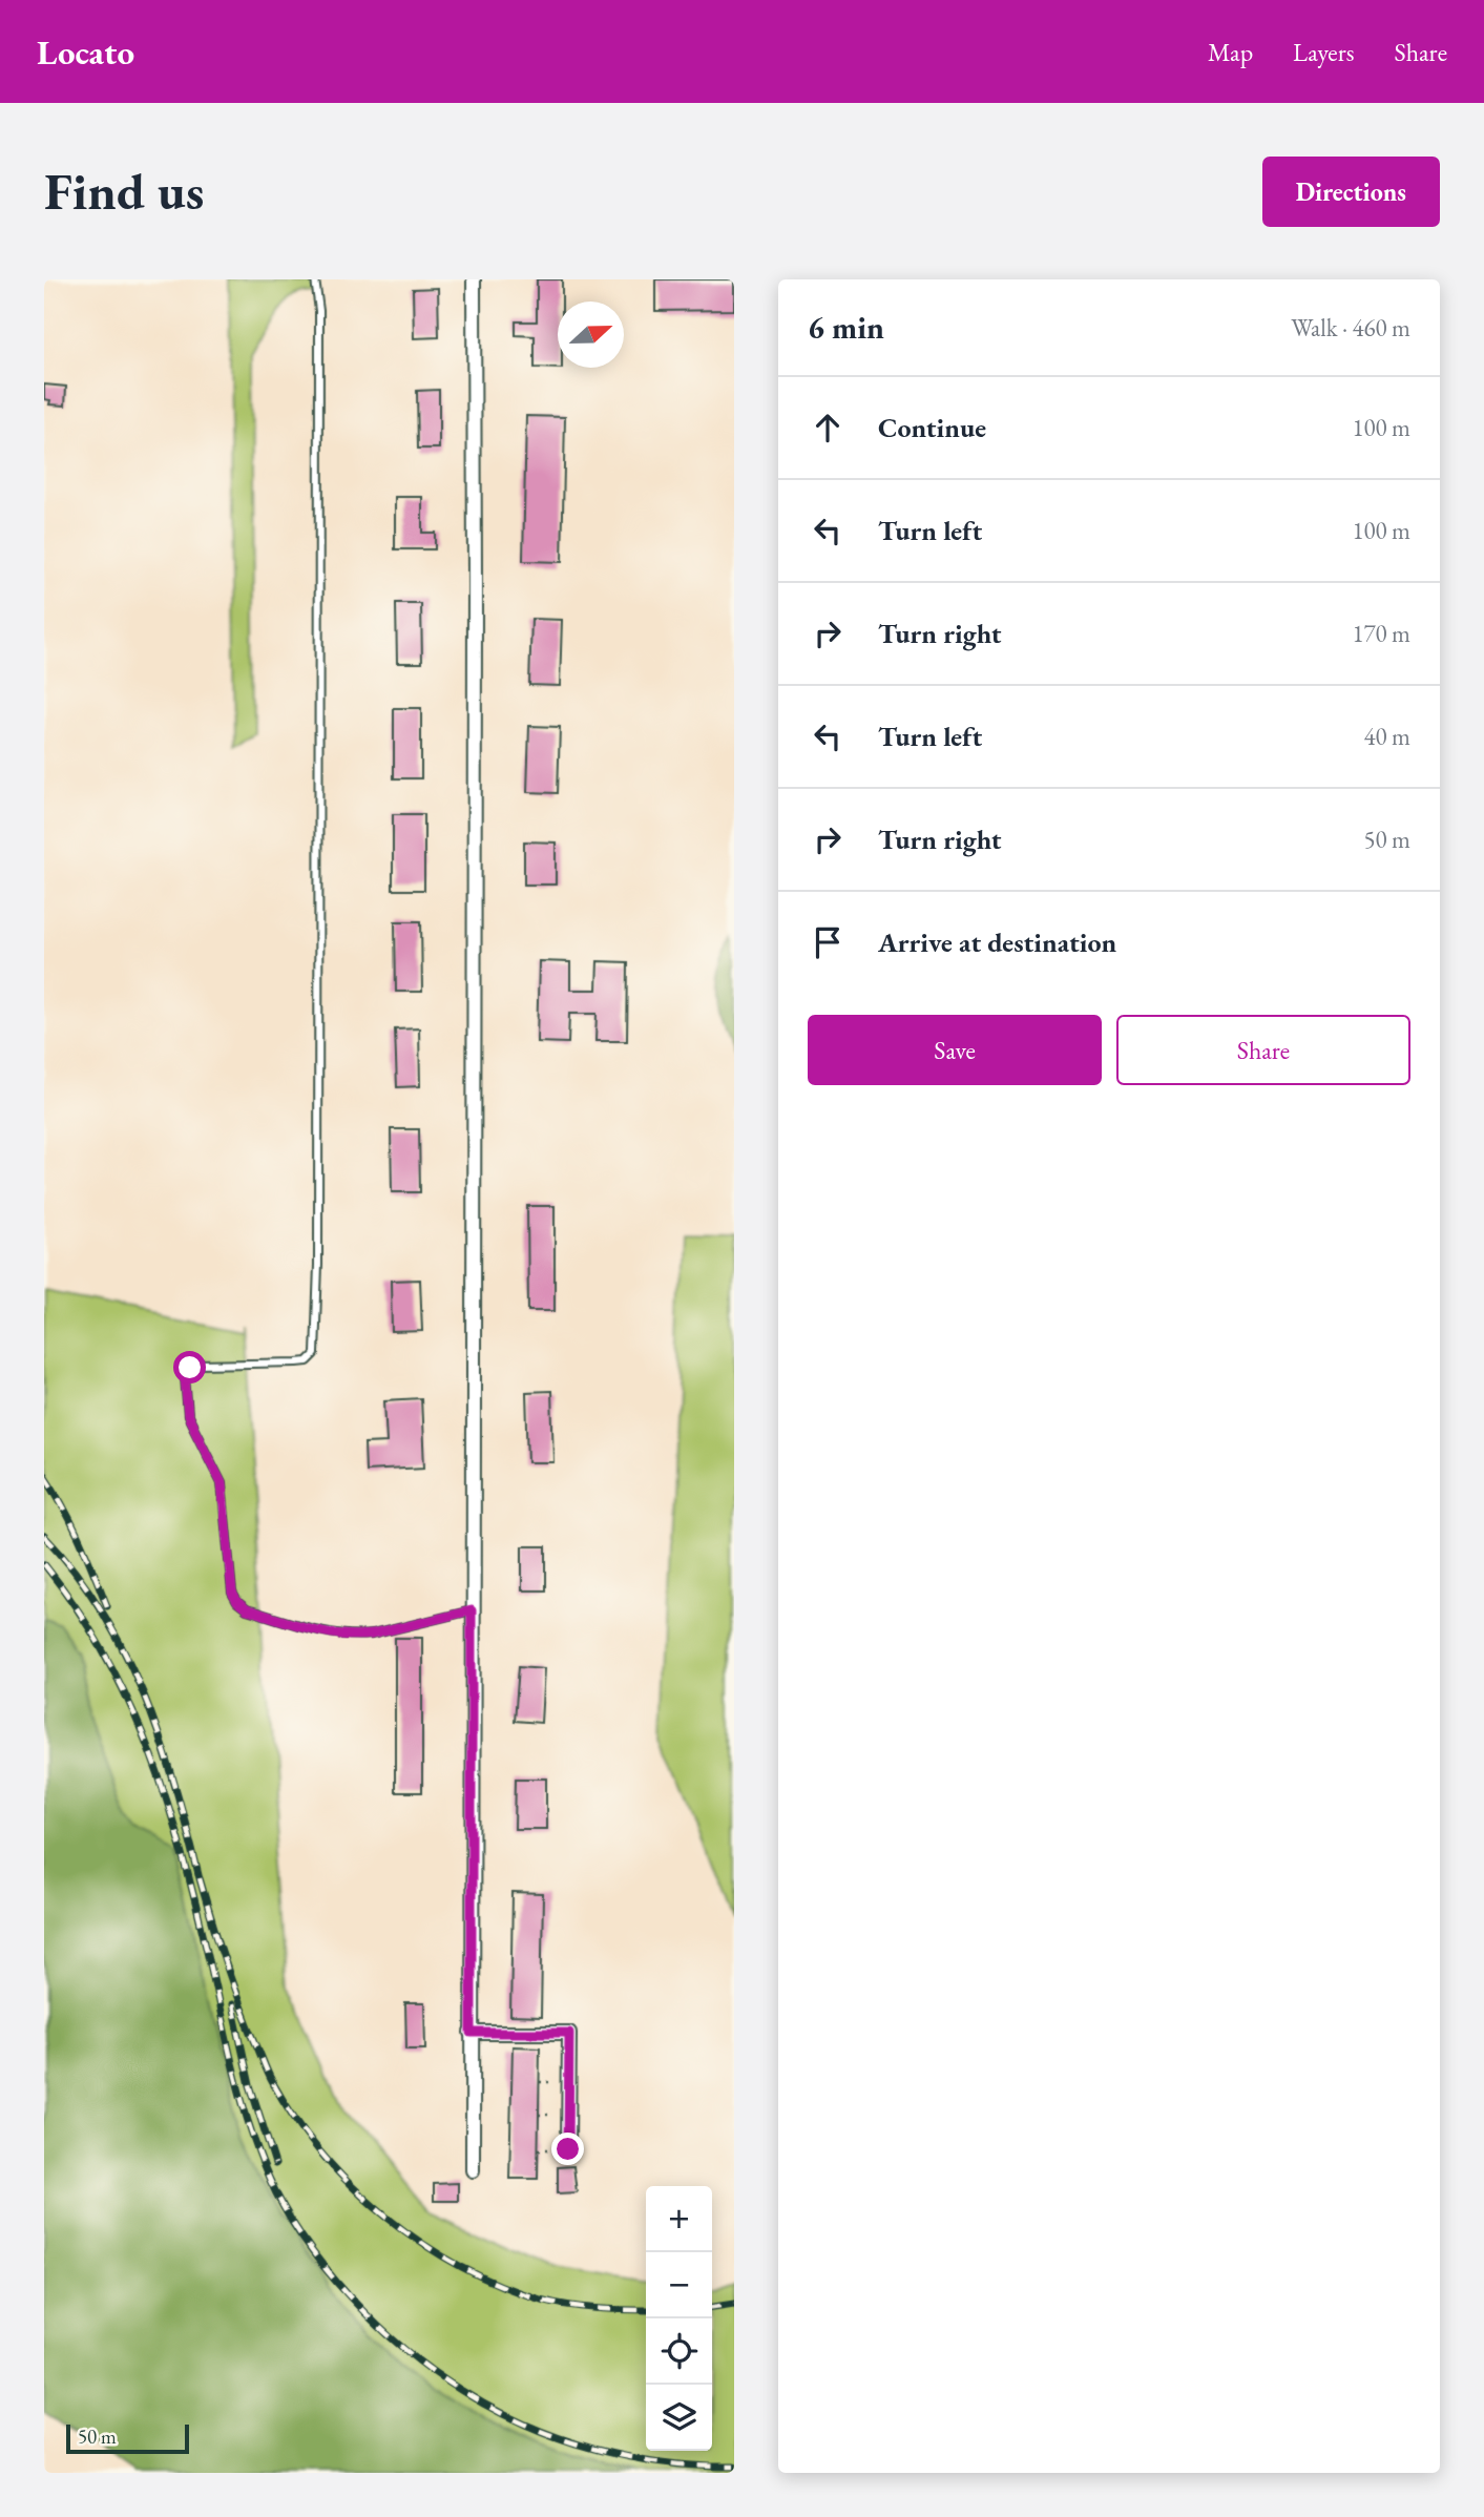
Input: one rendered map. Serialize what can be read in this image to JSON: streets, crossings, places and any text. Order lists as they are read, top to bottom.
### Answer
{
  "scale_bar": "50 m",
  "north": "right",
  "page": {
    "header": "Locato",
    "nav": ["Map", "Layers", "Share"],
    "buttons": [
      "Directions",
      ["Save", "Share"]
    ],
    "title": "Find us",
    "heading": ["6 min", "Walk · 460 m"],
    "list": [
      ["Continue", "100 m"],
      ["Turn left", "100 m"],
      ["Turn right", "170 m"],
      ["Turn left", "40 m"],
      ["Turn right", "50 m"],
      "Arrive at destination"
    ],
    "map_buttons": ["+", "−"],
    "scale": "50 m"
  }
}
